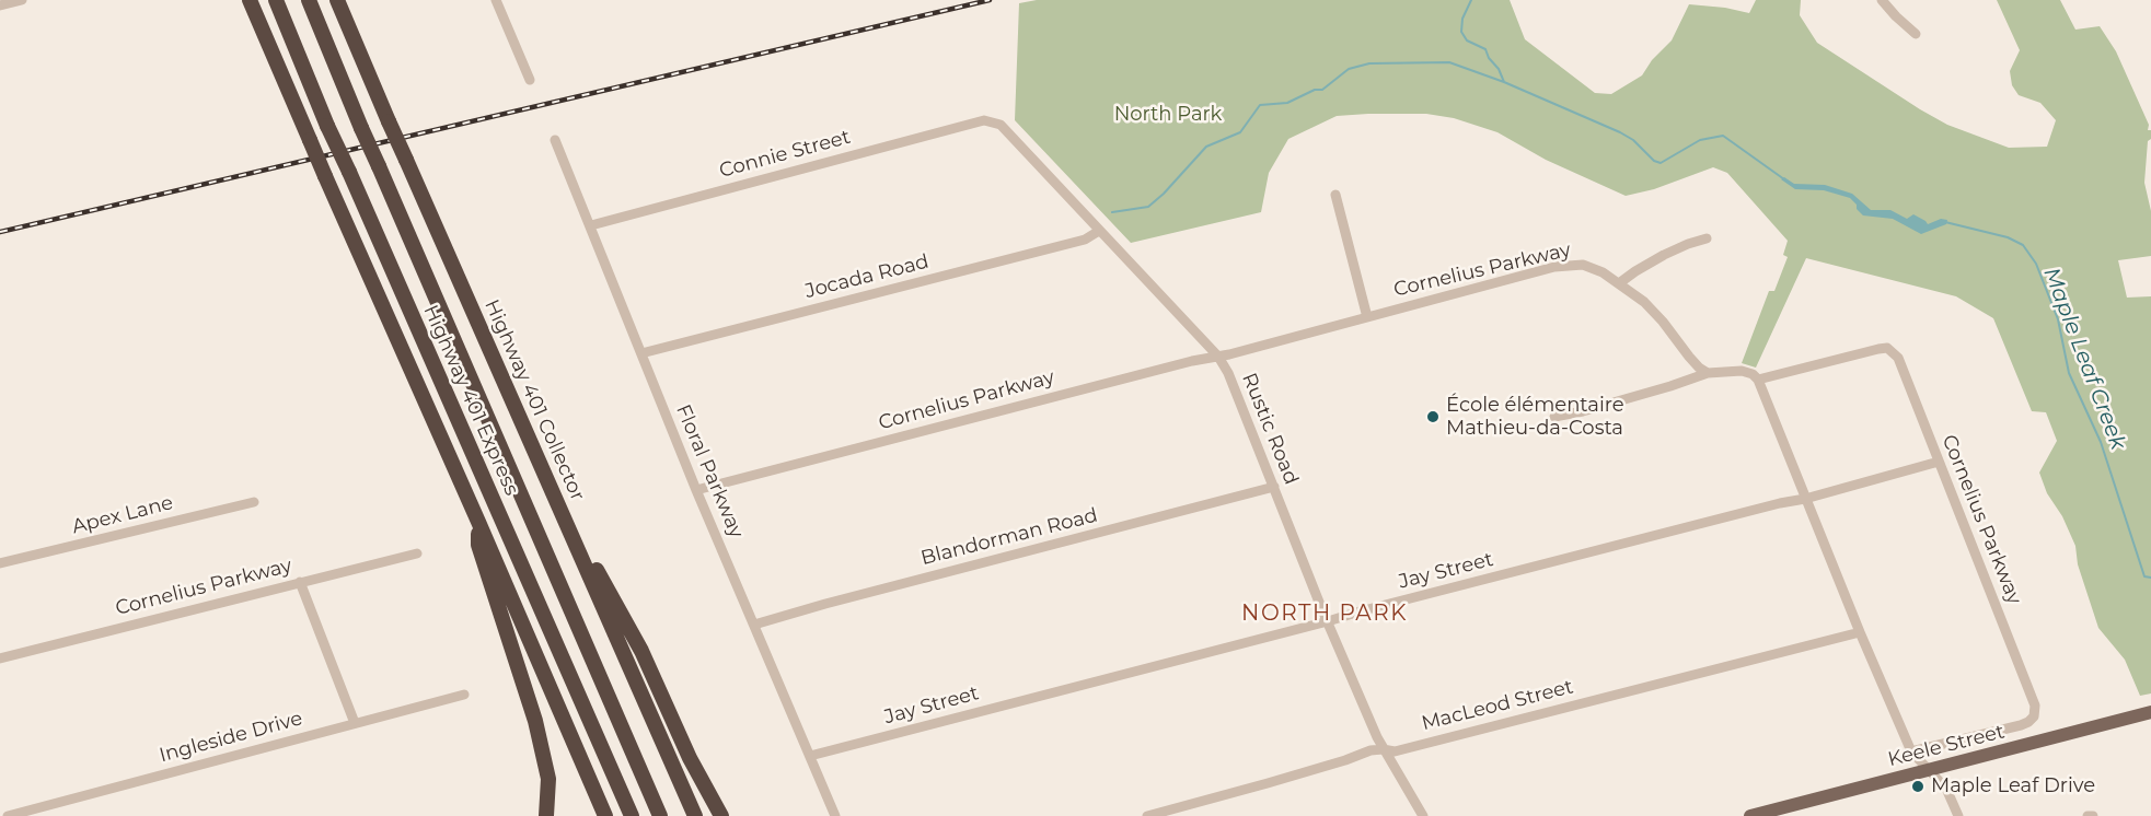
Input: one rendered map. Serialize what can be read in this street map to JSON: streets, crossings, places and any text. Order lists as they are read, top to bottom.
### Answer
{
  "streets": {
    "highway": ["Highway 401 Express", "Highway 401 Collector"],
    "main road": ["Keele Street"],
    "street": [
      "Connie Street",
      "Cornelius Parkway",
      "Jocada Road",
      "Rustic Road",
      "Floral Parkway",
      "Apex Lane",
      "Blandorman Road",
      "Jay Street",
      "MacLeod Street",
      "Ingleside Drive"
    ]
  },
  "crossings": [
    ["Connie Street", "Rustic Road"],
    ["Connie Street", "Floral Parkway"],
    ["Cornelius Parkway", "Rustic Road"],
    ["Cornelius Parkway", "Floral Parkway"],
    ["Cornelius Parkway", "Jay Street"],
    ["Cornelius Parkway", "Keele Street"],
    ["Jocada Road", "Rustic Road"],
    ["Jocada Road", "Floral Parkway"],
    ["Rustic Road", "Blandorman Road"],
    ["Rustic Road", "Jay Street"],
    ["Rustic Road", "MacLeod Street"],
    ["Floral Parkway", "Blandorman Road"],
    ["Floral Parkway", "Jay Street"]
  ],
  "districts": ["NORTH PARK"],
  "water": ["Maple Leaf Creek"],
  "parks": ["North Park"],
  "places": ["École élémentaire Mathieu-da-Costa", "Maple Leaf Drive"]
}
